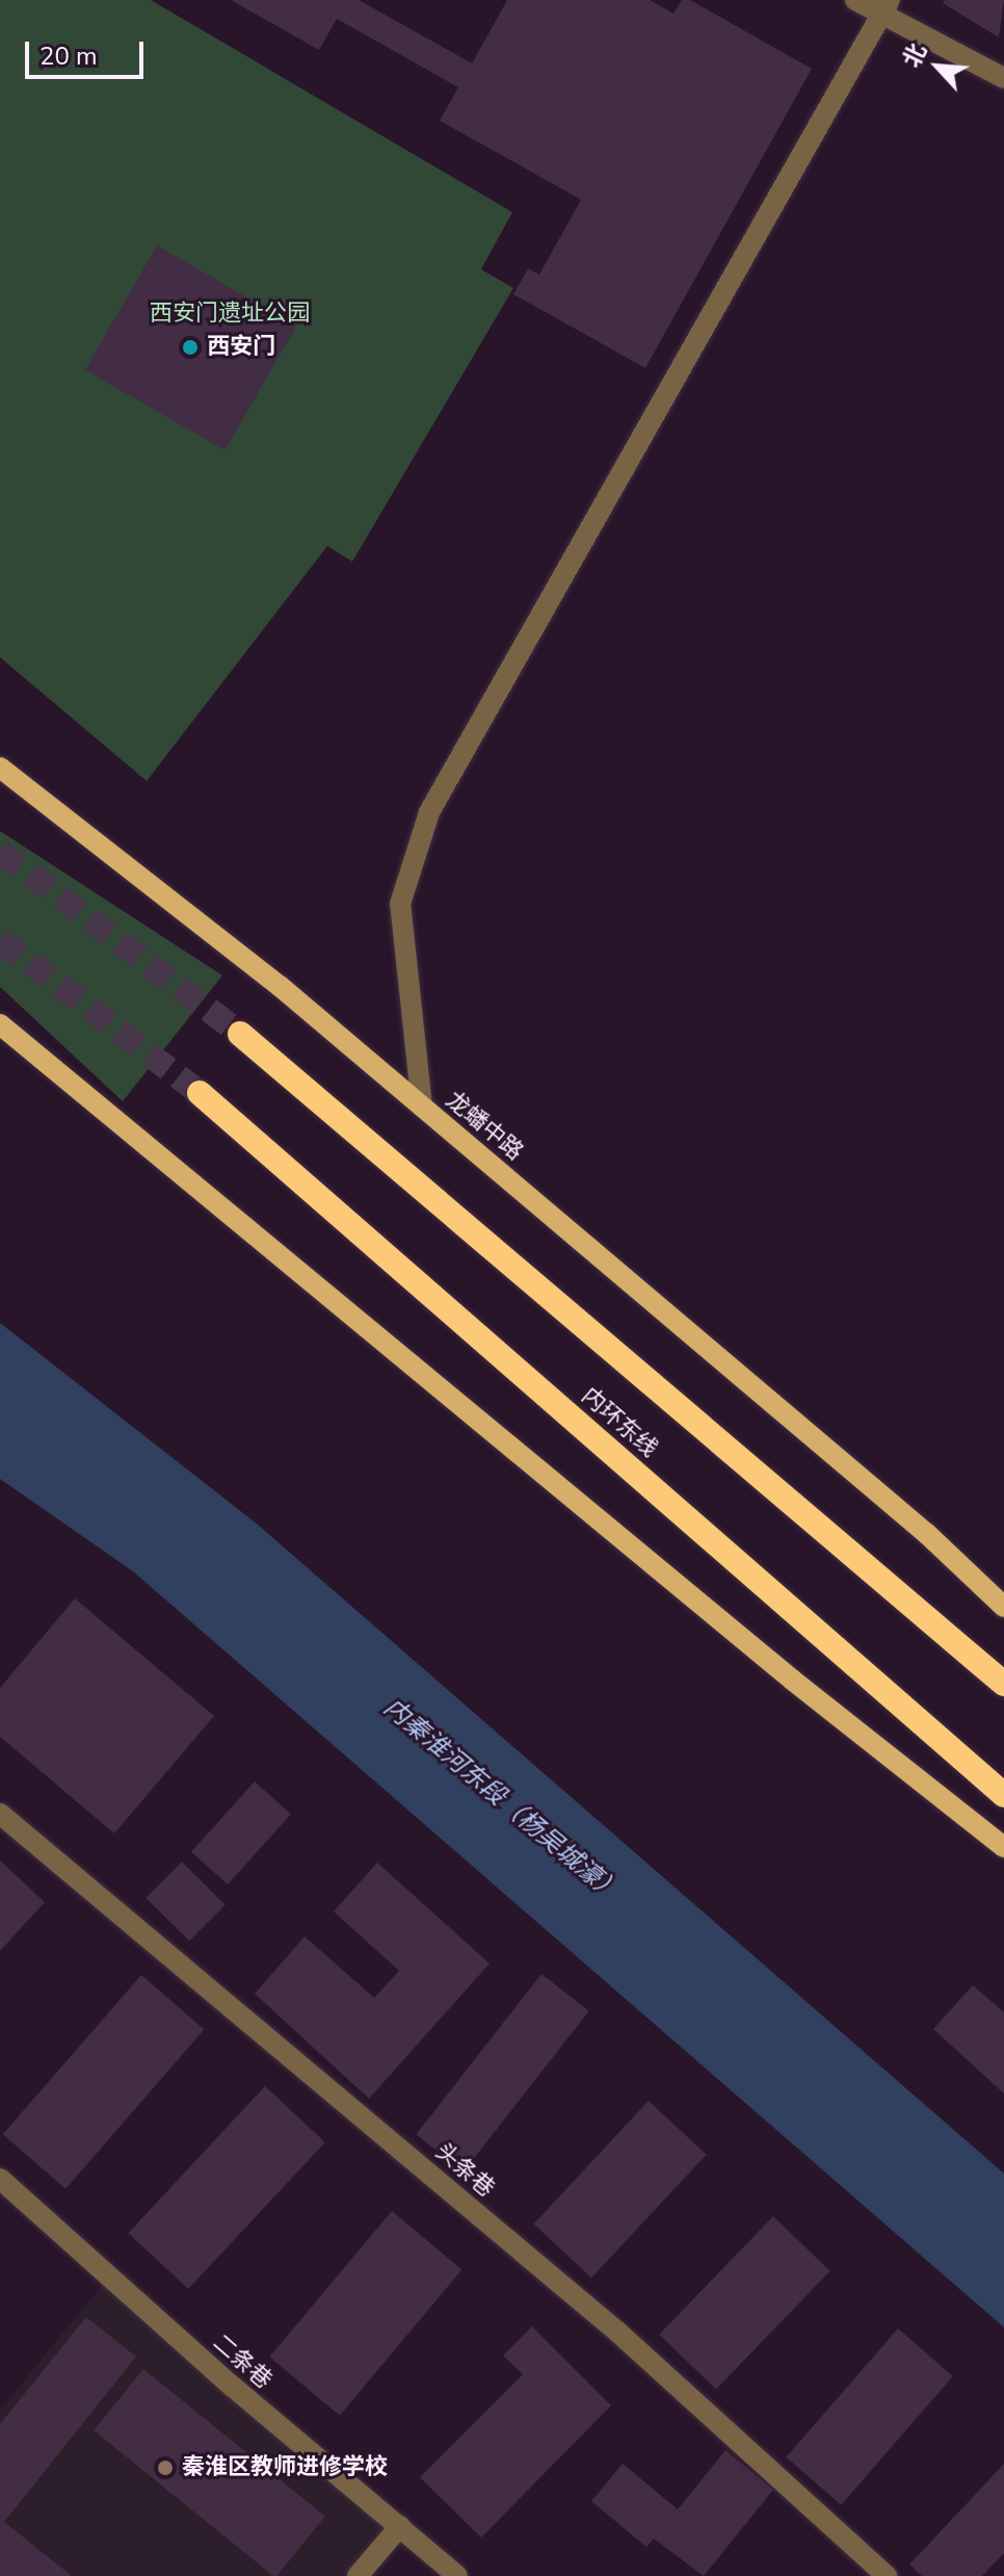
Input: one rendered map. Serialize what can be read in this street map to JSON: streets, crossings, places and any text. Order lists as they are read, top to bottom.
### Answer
{
  "streets": {
    "highway": ["内环东线"],
    "main road": ["龙蟠中路"],
    "street": ["头条巷", "二条巷"]
  },
  "water": ["内秦淮河东段（杨吴城濠）"],
  "parks": ["西安门遗址公园"],
  "places": ["西安门", "秦淮区教师进修学校"],
  "scale_bar": "20 m",
  "north": "top left"
}
